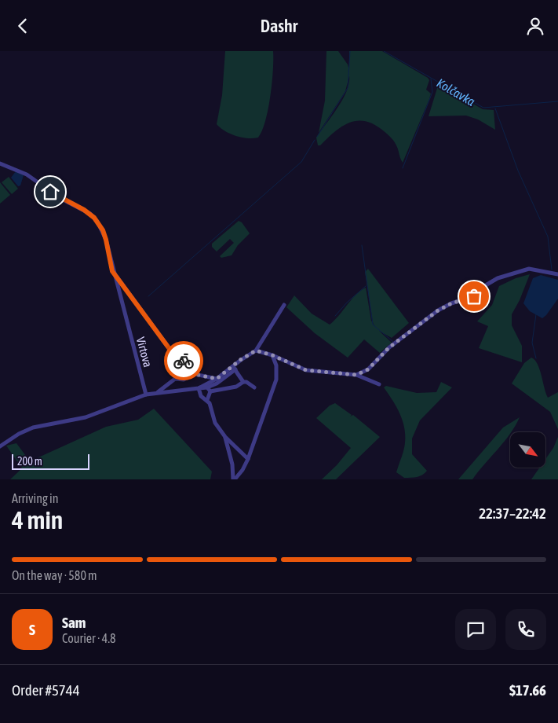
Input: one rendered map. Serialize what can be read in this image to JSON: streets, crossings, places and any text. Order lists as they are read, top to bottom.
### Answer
{
  "streets": {
    "street": ["Virtova"]
  },
  "water": ["Kolčavka"],
  "scale_bar": "200 m",
  "north": "bottom right",
  "page": {
    "header": "Dashr",
    "scale": "200 m",
    "heading": ["4 min", "Arriving in", "22:37–22:42"],
    "panel": [
      "Sam",
      "Courier · 4.8",
      "Order #5744",
      "$17.66"
    ],
    "bar": "On the way · 580 m",
    "round": "S"
  }
}
